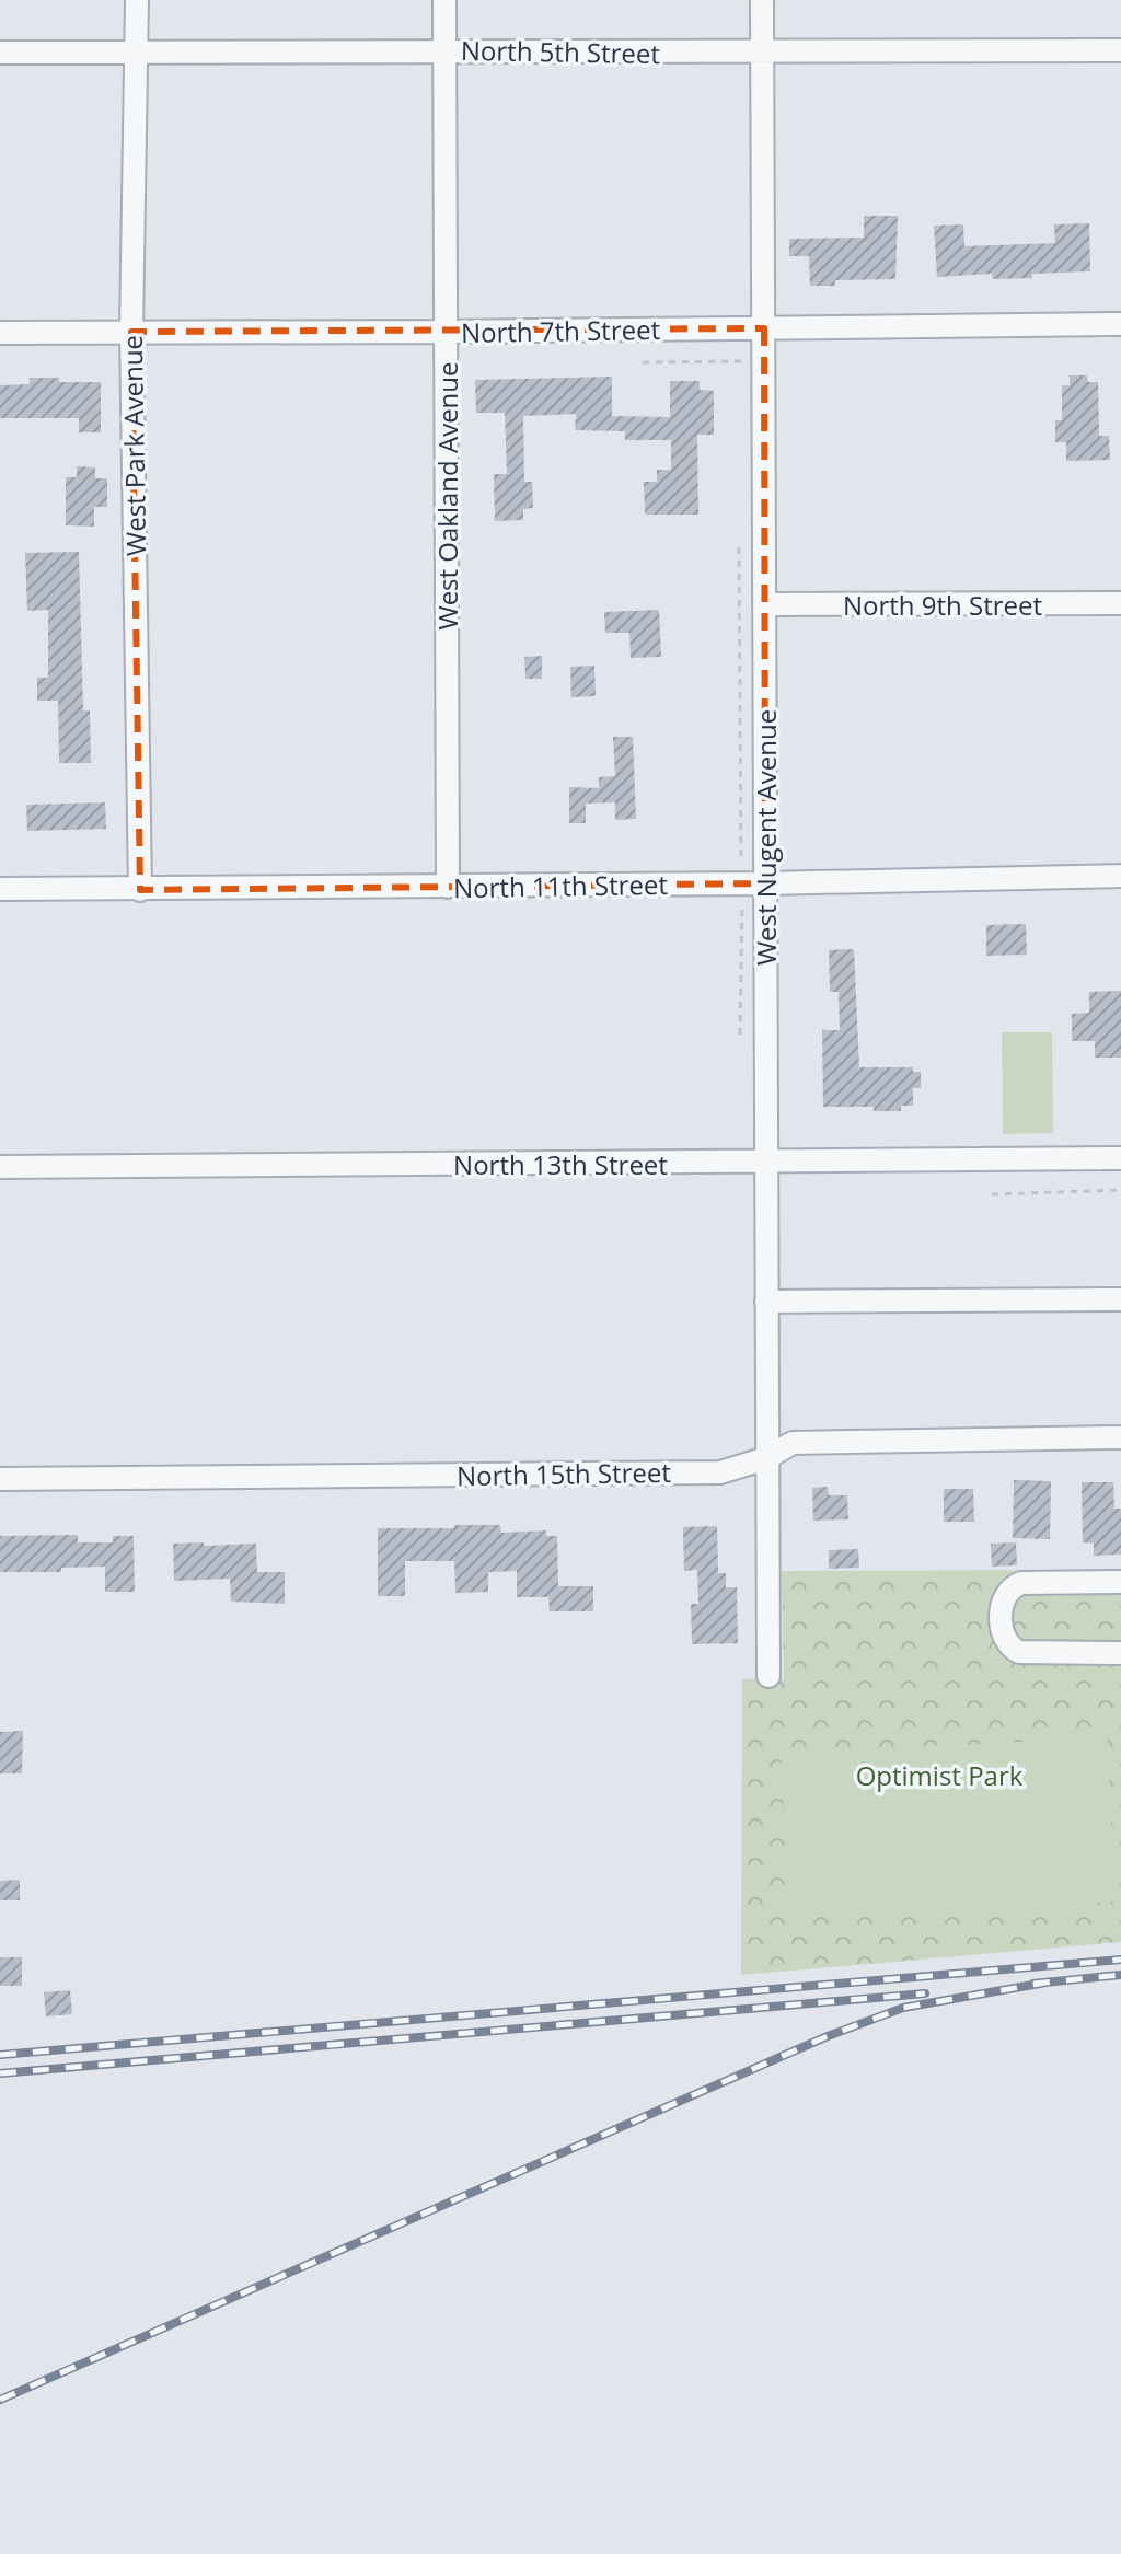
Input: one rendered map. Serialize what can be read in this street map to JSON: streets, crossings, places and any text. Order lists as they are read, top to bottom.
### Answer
{
  "streets": {
    "street": [
      "North 5th Street",
      "North 7th Street",
      "West Park Avenue",
      "West Oakland Avenue",
      "North 9th Street",
      "West Nugent Avenue",
      "North 11th Street",
      "North 13th Street",
      "North 15th Street"
    ]
  },
  "crossings": [
    ["North 5th Street", "West Park Avenue"],
    ["North 5th Street", "West Oakland Avenue"],
    ["North 5th Street", "West Nugent Avenue"],
    ["North 7th Street", "West Park Avenue"],
    ["North 7th Street", "West Oakland Avenue"],
    ["North 7th Street", "West Nugent Avenue"],
    ["West Park Avenue", "North 11th Street"],
    ["West Oakland Avenue", "North 11th Street"],
    ["North 9th Street", "West Nugent Avenue"],
    ["West Nugent Avenue", "North 11th Street"],
    ["West Nugent Avenue", "North 13th Street"],
    ["West Nugent Avenue", "North 15th Street"]
  ],
  "parks": ["Optimist Park"]
}
